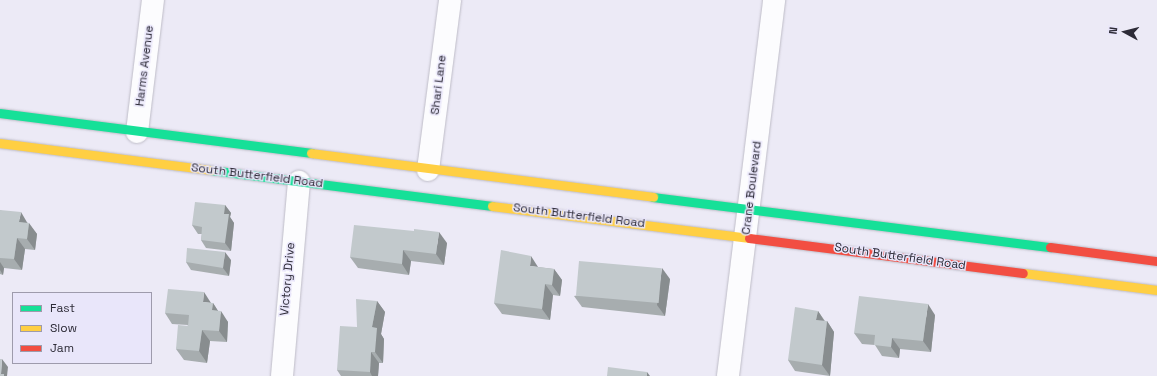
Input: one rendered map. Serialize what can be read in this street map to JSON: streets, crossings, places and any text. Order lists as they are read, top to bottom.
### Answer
{
  "streets": {
    "main road": ["South Butterfield Road"],
    "street": [
      "Harms Avenue",
      "Shari Lane",
      "Crane Boulevard",
      "Victory Drive"
    ]
  },
  "crossings": [
    ["South Butterfield Road", "Crane Boulevard"],
    ["South Butterfield Road", "Victory Drive"]
  ],
  "legend": ["Fast", "Slow", "Jam"],
  "north": "left"
}
